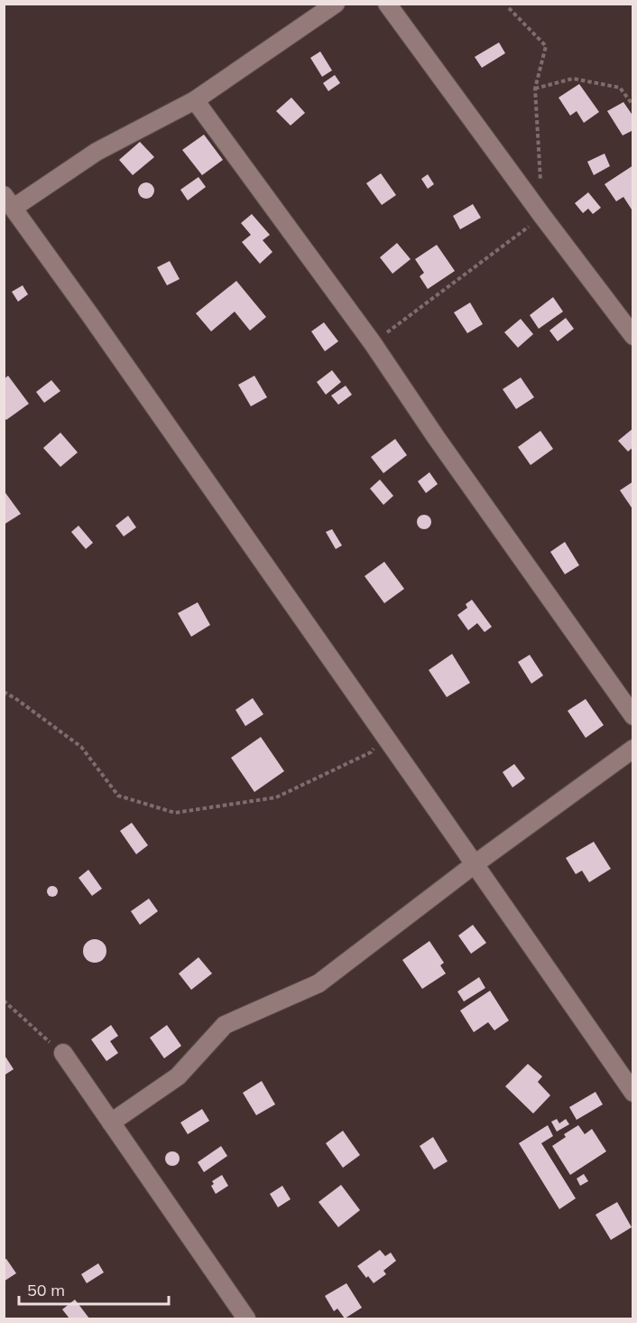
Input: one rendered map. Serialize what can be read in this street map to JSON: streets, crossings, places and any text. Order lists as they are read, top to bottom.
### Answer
{
  "scale_bar": "50 m"
}
